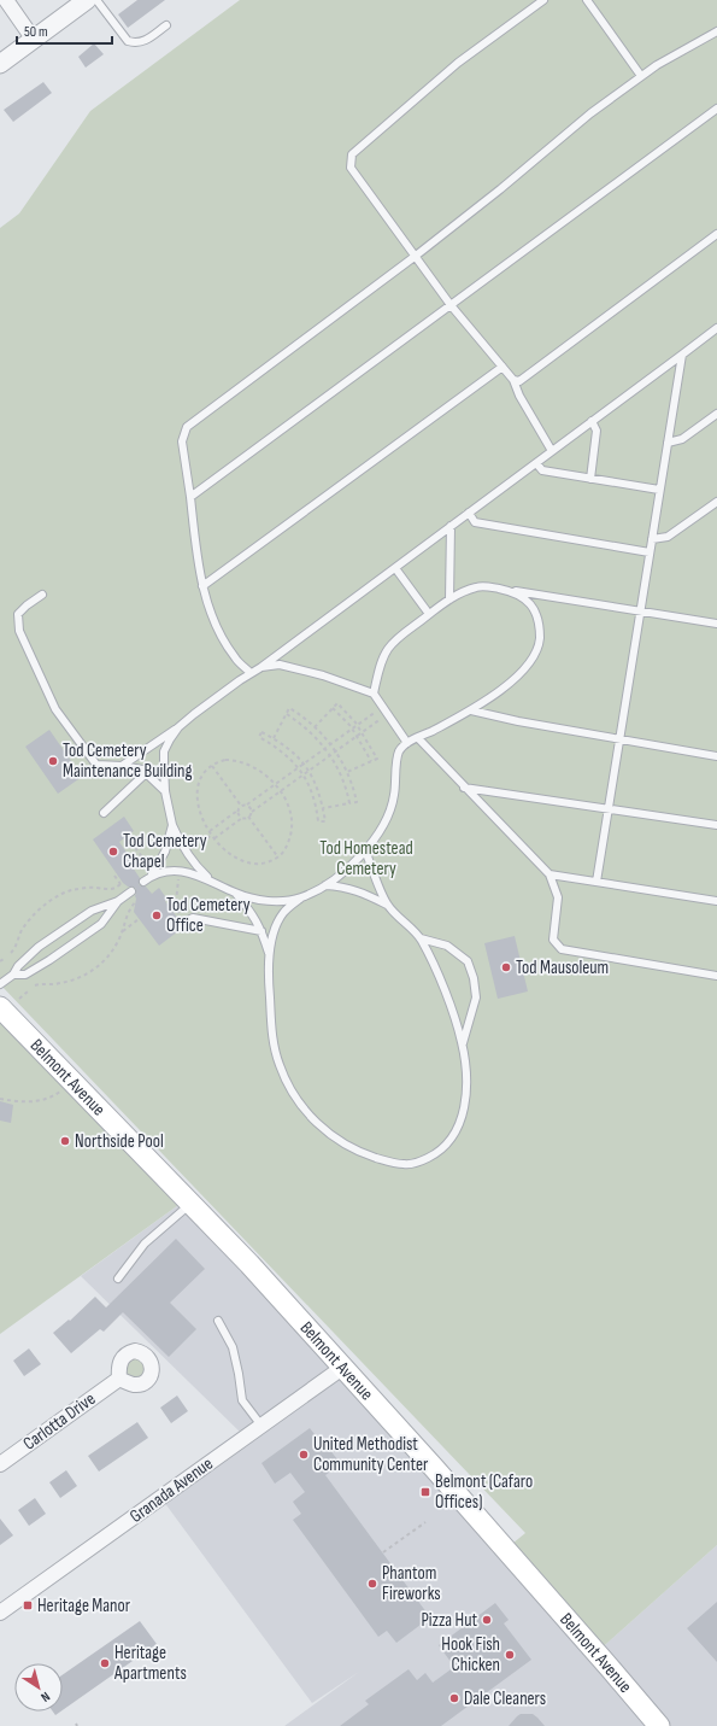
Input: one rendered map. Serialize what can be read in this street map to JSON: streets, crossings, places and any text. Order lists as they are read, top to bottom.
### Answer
{
  "streets": {
    "main road": ["Belmont Avenue"],
    "street": ["Carlotta Drive", "Granada Avenue"]
  },
  "crossings": [
    ["Belmont Avenue", "Granada Avenue"]
  ],
  "parks": ["Tod Homestead Cemetery"],
  "places": {
    "other": [
      "Tod Cemetery Maintenance Building",
      "Tod Cemetery Chapel",
      "Tod Cemetery Office",
      "Tod Mausoleum",
      "Northside Pool",
      "United Methodist Community Center",
      "Phantom Fireworks",
      "Pizza Hut",
      "Hook Fish Chicken",
      "Heritage Apartments",
      "Dale Cleaners"
    ],
    "transit": ["Belmont (Cafaro Offices)", "Heritage Manor"]
  },
  "scale_bar": "50 m",
  "north": "bottom right"
}
